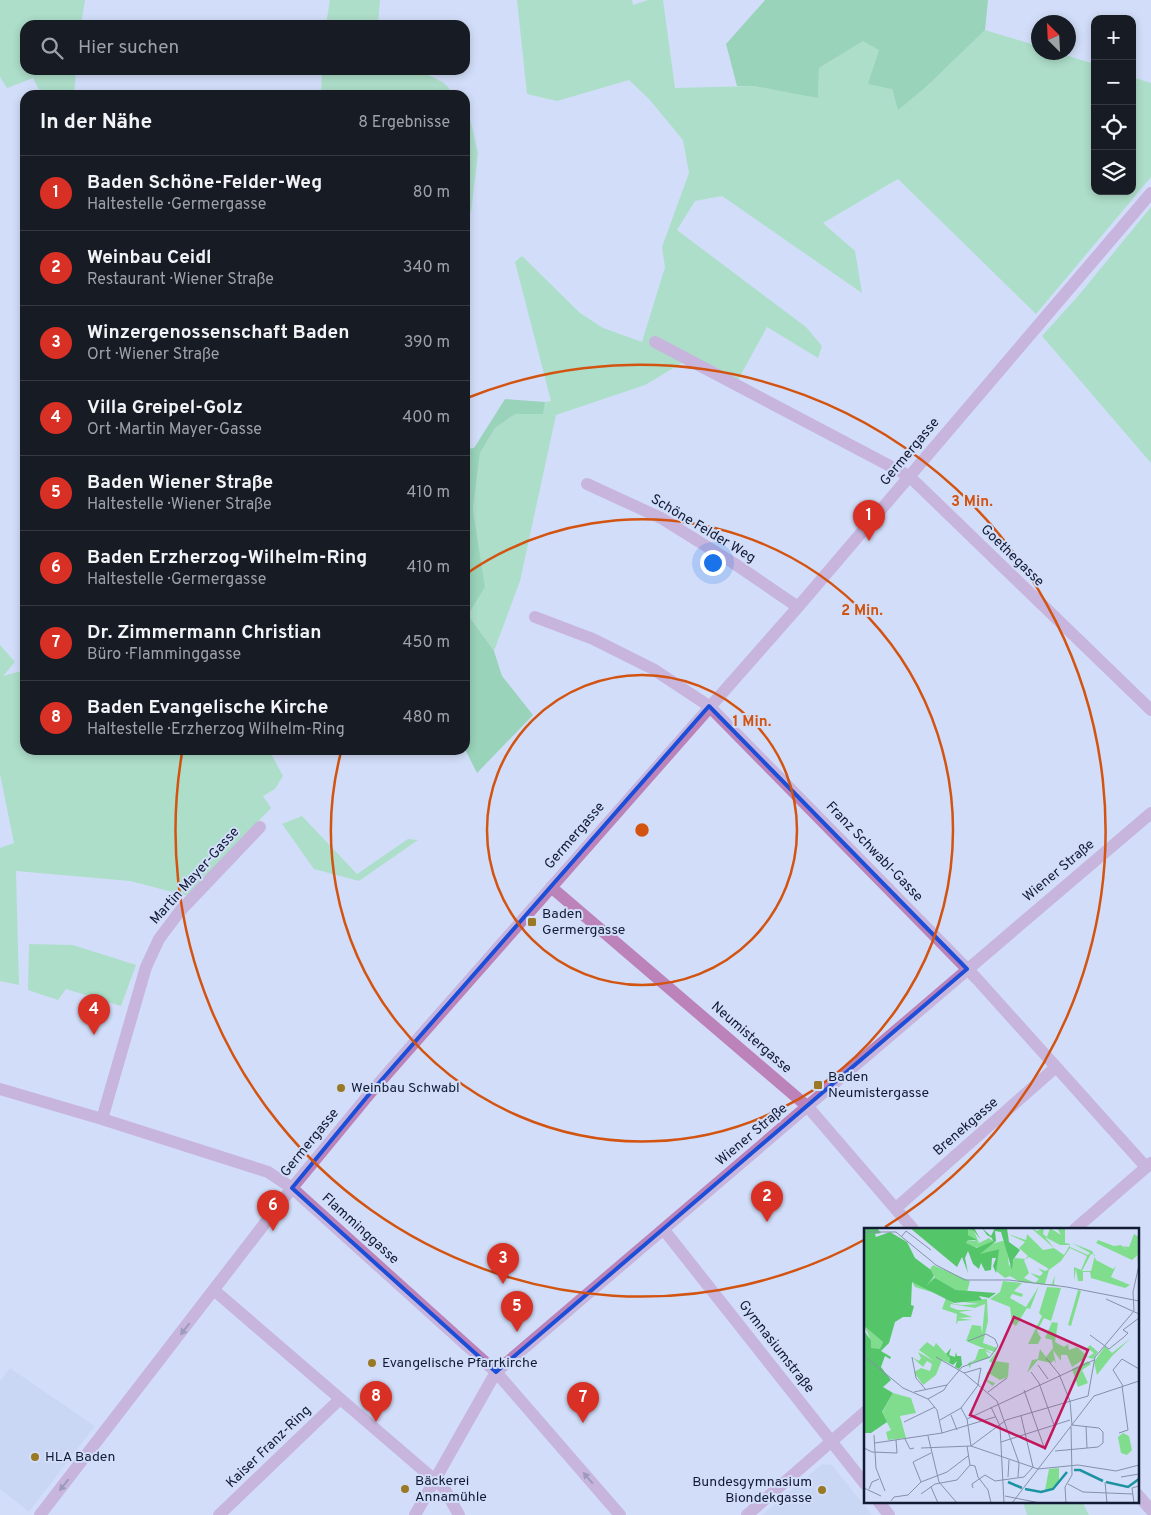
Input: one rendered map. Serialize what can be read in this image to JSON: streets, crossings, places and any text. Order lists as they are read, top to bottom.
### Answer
{
  "streets": {
    "street": [
      "Germergasse",
      "Schöne Felder Weg",
      "Goethegasse",
      "Franz Schwabl-Gasse",
      "Wiener Straße",
      "Martin Mayer-Gasse",
      "Neumistergasse",
      "Brenekgasse",
      "Flamminggasse",
      "Gymnasiumstraße",
      "Kaiser Franz-Ring"
    ]
  },
  "crossings": [
    ["Germergasse", "Schöne Felder Weg"],
    ["Germergasse", "Goethegasse"],
    ["Germergasse", "Franz Schwabl-Gasse"],
    ["Germergasse", "Neumistergasse"],
    ["Germergasse", "Flamminggasse"],
    ["Franz Schwabl-Gasse", "Wiener Straße"],
    ["Franz Schwabl-Gasse", "Brenekgasse"],
    ["Wiener Straße", "Neumistergasse"],
    ["Wiener Straße", "Flamminggasse"],
    ["Wiener Straße", "Gymnasiumstraße"],
    ["Martin Mayer-Gasse", "Flamminggasse"],
    ["Neumistergasse", "Brenekgasse"]
  ],
  "places": {
    "transit": ["Baden Germergasse", "Baden Neumistergasse"],
    "other": [
      "Weinbau Schwabl",
      "Evangelische Pfarrkirche",
      "HLA Baden",
      "Bäckerei Annamühle",
      "Bundesgymnasium Biondekgasse"
    ]
  },
  "north": "top left",
  "page": {
    "map_buttons": ["+", "−"],
    "search": "Hier suchen",
    "heading": ["In der Nähe", "8 Ergebnisse"],
    "list": [
      {
        "mark": "1",
        "name": "Baden Schöne-Felder-Weg",
        "note": "Haltestelle · Germergasse",
        "value": "80 m"
      },
      {
        "mark": "2",
        "name": "Weinbau Ceidl",
        "note": "Restaurant · Wiener Straße",
        "value": "340 m"
      },
      {
        "mark": "3",
        "name": "Winzergenossenschaft Baden",
        "note": "Ort · Wiener Straße",
        "value": "390 m"
      },
      {
        "mark": "4",
        "name": "Villa Greipel-Golz",
        "note": "Ort · Martin Mayer-Gasse",
        "value": "400 m"
      },
      {
        "mark": "5",
        "name": "Baden Wiener Straße",
        "note": "Haltestelle · Wiener Straße",
        "value": "410 m"
      },
      {
        "mark": "6",
        "name": "Baden Erzherzog-Wilhelm-Ring",
        "note": "Haltestelle · Germergasse",
        "value": "410 m"
      },
      {
        "mark": "7",
        "name": "Dr. Zimmermann Christian",
        "note": "Büro · Flamminggasse",
        "value": "450 m"
      },
      {
        "mark": "8",
        "name": "Baden Evangelische Kirche",
        "note": "Haltestelle · Erzherzog Wilhelm-Ring",
        "value": "480 m"
      }
    ],
    "pins": [
      "1",
      "4",
      "2",
      "6",
      "3",
      "5",
      "8",
      "7"
    ]
  },
  "rings": ["3 Min.", "2 Min.", "1 Min."]
}
